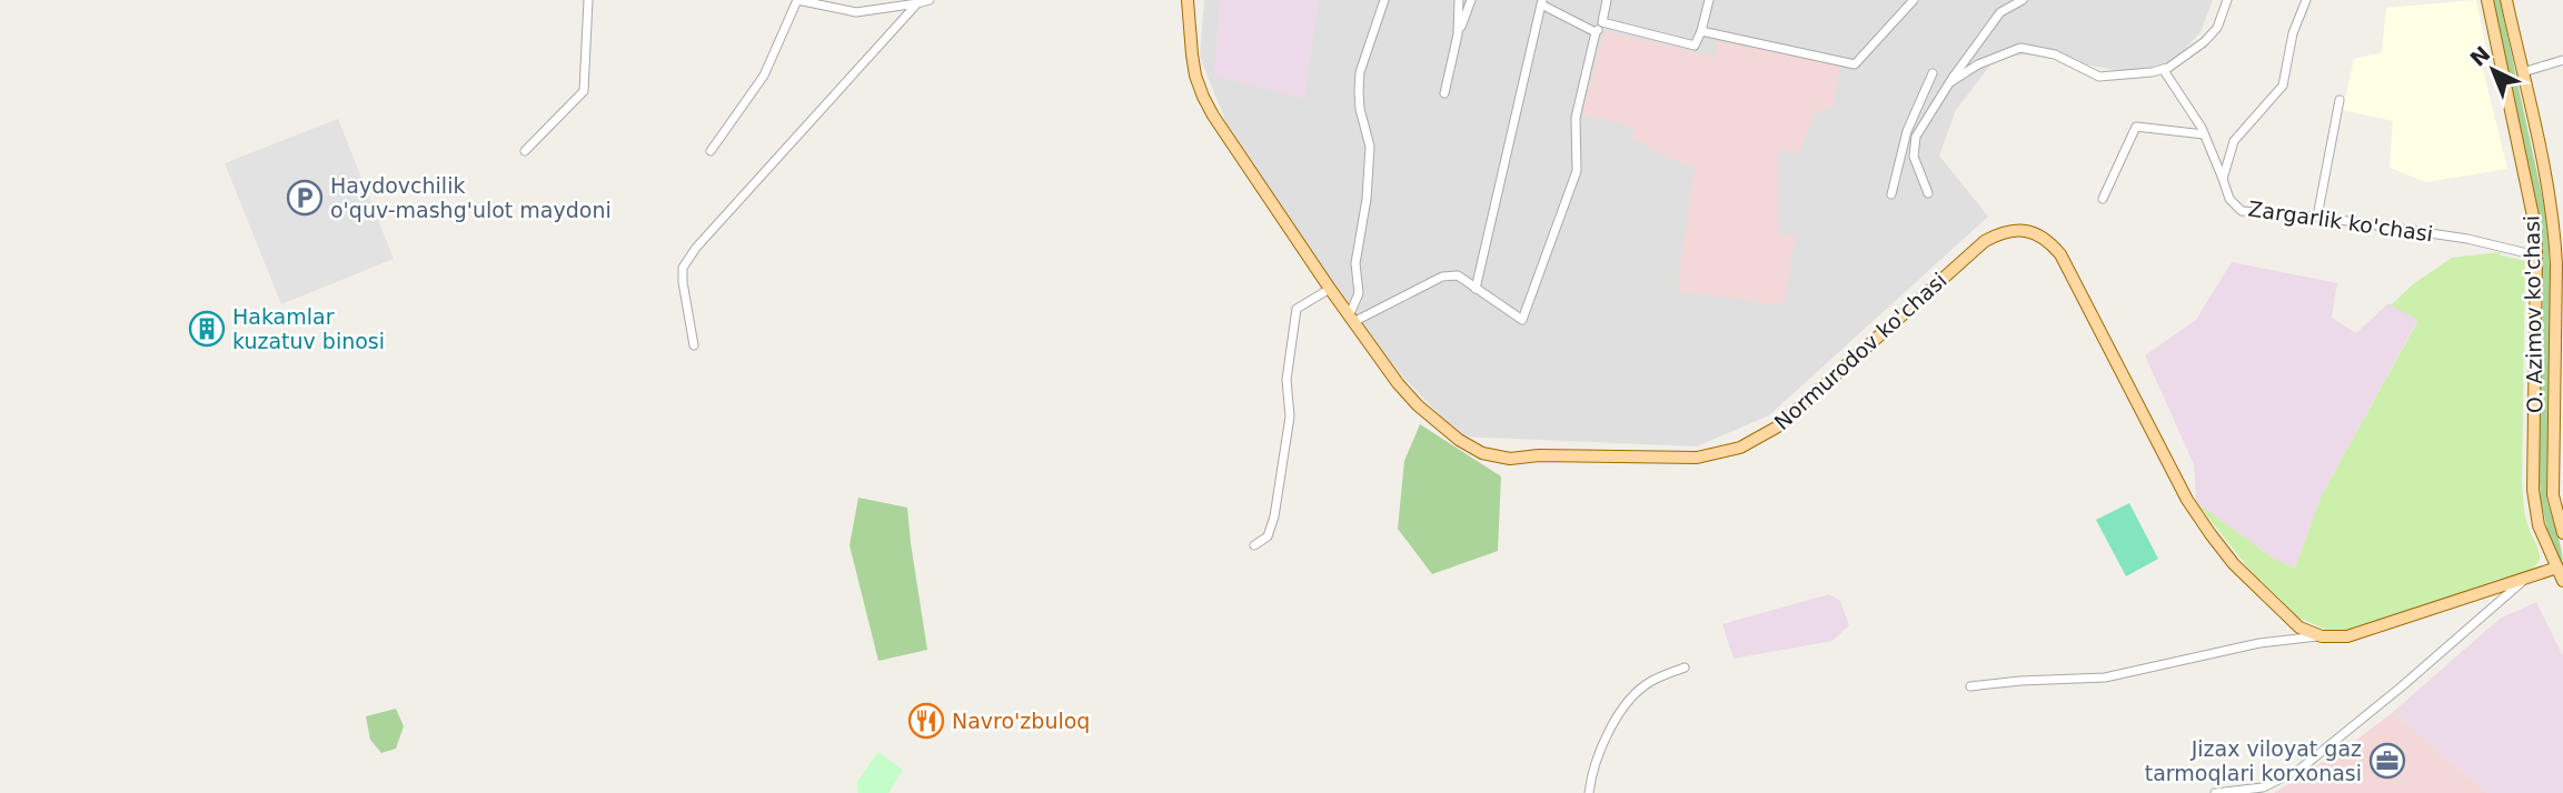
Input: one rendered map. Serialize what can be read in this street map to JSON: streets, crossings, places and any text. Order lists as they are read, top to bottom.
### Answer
{
  "streets": {
    "main road": ["O. Azimov ko'chasi", "Normurodov ko'chasi"],
    "street": ["Zargarlik ko'chasi"]
  },
  "crossings": [
    ["Zargarlik ko'chasi", "O. Azimov ko'chasi"]
  ],
  "places": {
    "parking": ["Haydovchilik o'quv-mashg'ulot maydoni"],
    "building": ["Hakamlar kuzatuv binosi"],
    "restaurant": ["Navro'zbuloq"],
    "office": ["Jizax viloyat gaz tarmoqlari korxonasi"]
  },
  "north": "top left"
}
